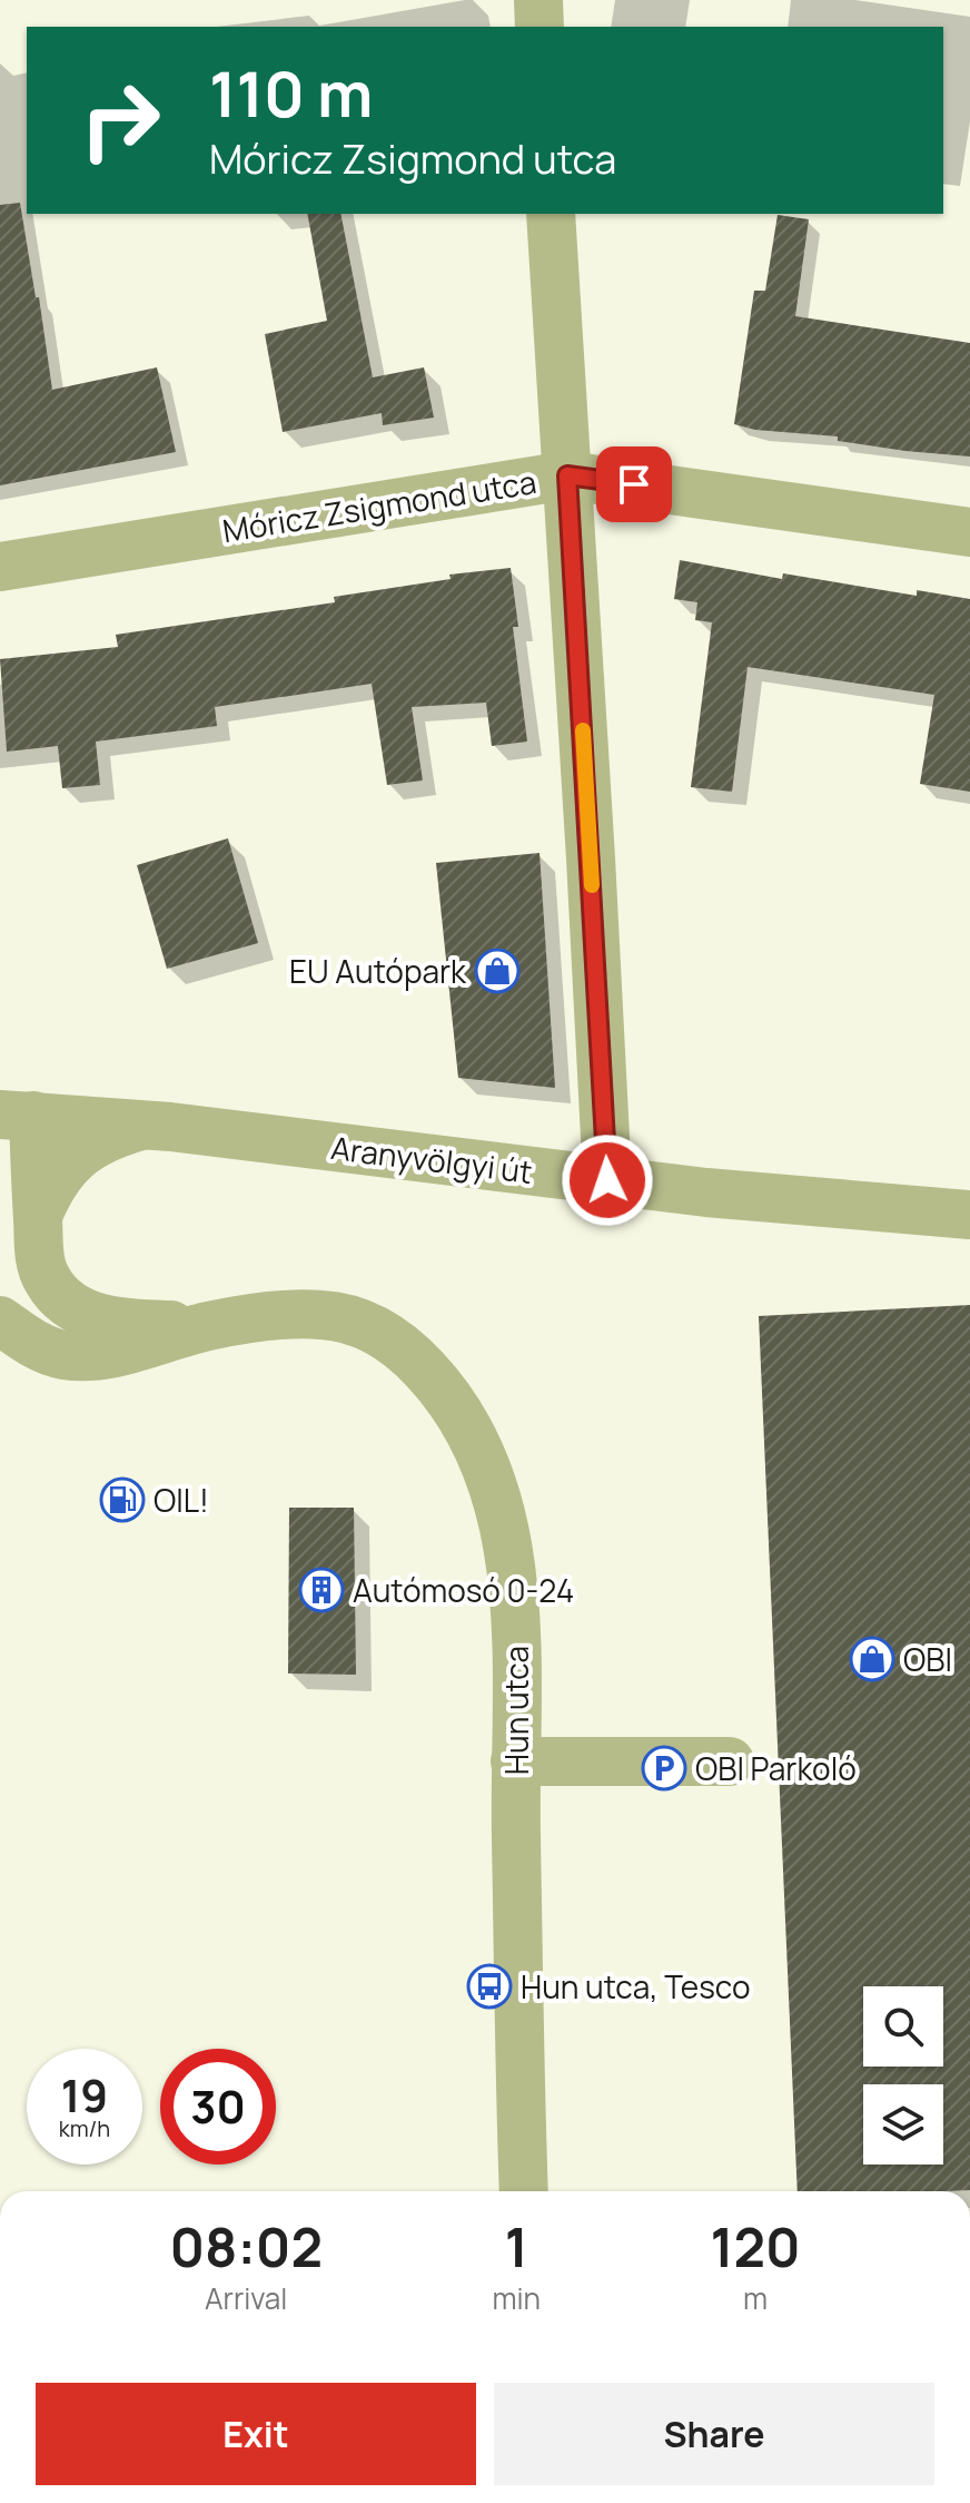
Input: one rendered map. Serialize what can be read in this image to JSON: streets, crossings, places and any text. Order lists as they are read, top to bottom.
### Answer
{
  "streets": {
    "street": ["Móricz Zsigmond utca", "Aranyvölgyi út", "Hun utca"]
  },
  "crossings": [
    ["Aranyvölgyi út", "Hun utca"]
  ],
  "places": {
    "shop": ["EU Autópark", "OBI"],
    "fuel station": ["OIL!"],
    "building": ["Autómosó 0-24"],
    "parking": ["OBI Parkoló"],
    "bus stop": ["Hun utca, Tesco"]
  },
  "page": {
    "turn": ["110 m", "Móricz Zsigmond utca"],
    "speed": "19 km/h",
    "limit": "30",
    "eta": [
      "08:02",
      "Arrival",
      "1",
      "min",
      "120",
      "m"
    ],
    "buttons": ["Exit", "Share"]
  }
}
